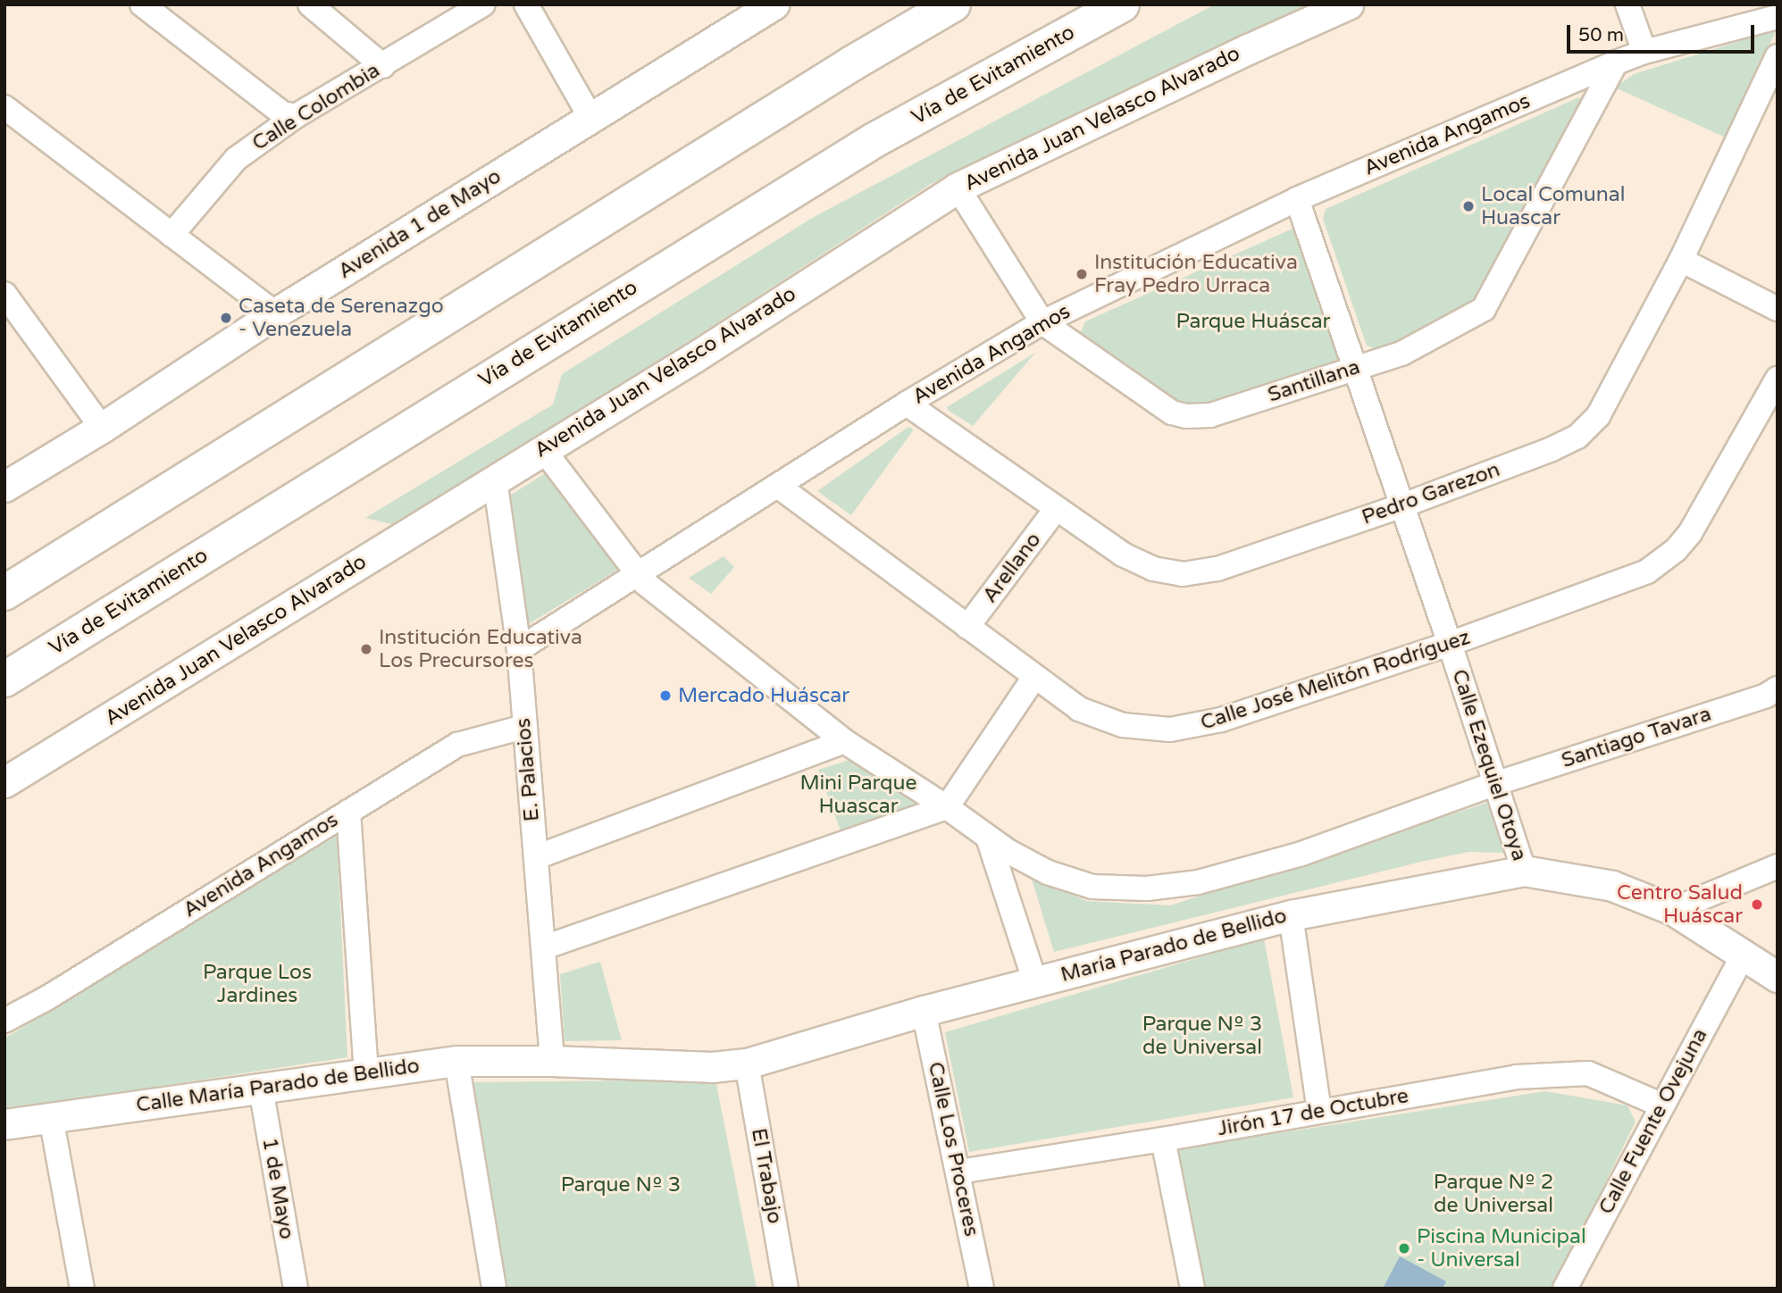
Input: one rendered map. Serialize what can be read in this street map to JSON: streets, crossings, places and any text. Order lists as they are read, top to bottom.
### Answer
{
  "streets": {
    "highway": ["Vía de Evitamiento"],
    "street": [
      "Calle Colombia",
      "Avenida Juan Velasco Alvarado",
      "Avenida Angamos",
      "Avenida 1 de Mayo",
      "Santillana",
      "Pedro Garezon",
      "Arellano",
      "Calle José Melitón Rodríguez",
      "Santiago Tavara",
      "Calle Ezequiel Otoya",
      "E. Palacios",
      "María Parado de Bellido",
      "Calle María Parado de Bellido",
      "Jirón 17 de Octubre",
      "Calle Fuente Ovejuna",
      "Calle Los Proceres",
      "El Trabajo",
      "1 de Mayo"
    ]
  },
  "crossings": [
    ["Avenida Juan Velasco Alvarado", "Santillana"],
    ["Avenida Juan Velasco Alvarado", "Santiago Tavara"],
    ["Avenida Juan Velasco Alvarado", "E. Palacios"],
    ["Avenida Angamos", "Santillana"],
    ["Avenida Angamos", "Pedro Garezon"],
    ["Avenida Angamos", "Calle José Melitón Rodríguez"],
    ["Avenida Angamos", "Santiago Tavara"],
    ["Avenida Angamos", "Calle Ezequiel Otoya"],
    ["Avenida Angamos", "E. Palacios"],
    ["Santillana", "Calle Ezequiel Otoya"],
    ["Pedro Garezon", "Arellano"],
    ["Pedro Garezon", "Calle Ezequiel Otoya"],
    ["Arellano", "Calle José Melitón Rodríguez"],
    ["Calle José Melitón Rodríguez", "Calle Ezequiel Otoya"],
    ["Santiago Tavara", "Calle Ezequiel Otoya"],
    ["Calle Ezequiel Otoya", "María Parado de Bellido"],
    ["E. Palacios", "María Parado de Bellido"],
    ["E. Palacios", "Calle María Parado de Bellido"],
    ["María Parado de Bellido", "Calle María Parado de Bellido"],
    ["María Parado de Bellido", "Calle Fuente Ovejuna"],
    ["María Parado de Bellido", "Calle Los Proceres"],
    ["María Parado de Bellido", "El Trabajo"],
    ["Calle María Parado de Bellido", "1 de Mayo"],
    ["Jirón 17 de Octubre", "Calle Fuente Ovejuna"],
    ["Jirón 17 de Octubre", "Calle Los Proceres"]
  ],
  "parks": [
    "Parque Huáscar",
    "Mini Parque Huascar",
    "Parque Los Jardines",
    "Parque Nº 3 de Universal",
    "Parque Nº 2 de Universal",
    "Parque Nº 3"
  ],
  "places": [
    "Local Comunal Huascar",
    "Institución Educativa Fray Pedro Urraca",
    "Caseta de Serenazgo - Venezuela",
    "Institución Educativa Los Precursores",
    "Mercado Huáscar",
    "Centro Salud Huáscar",
    "Piscina Municipal - Universal"
  ],
  "scale_bar": "50 m"
}
